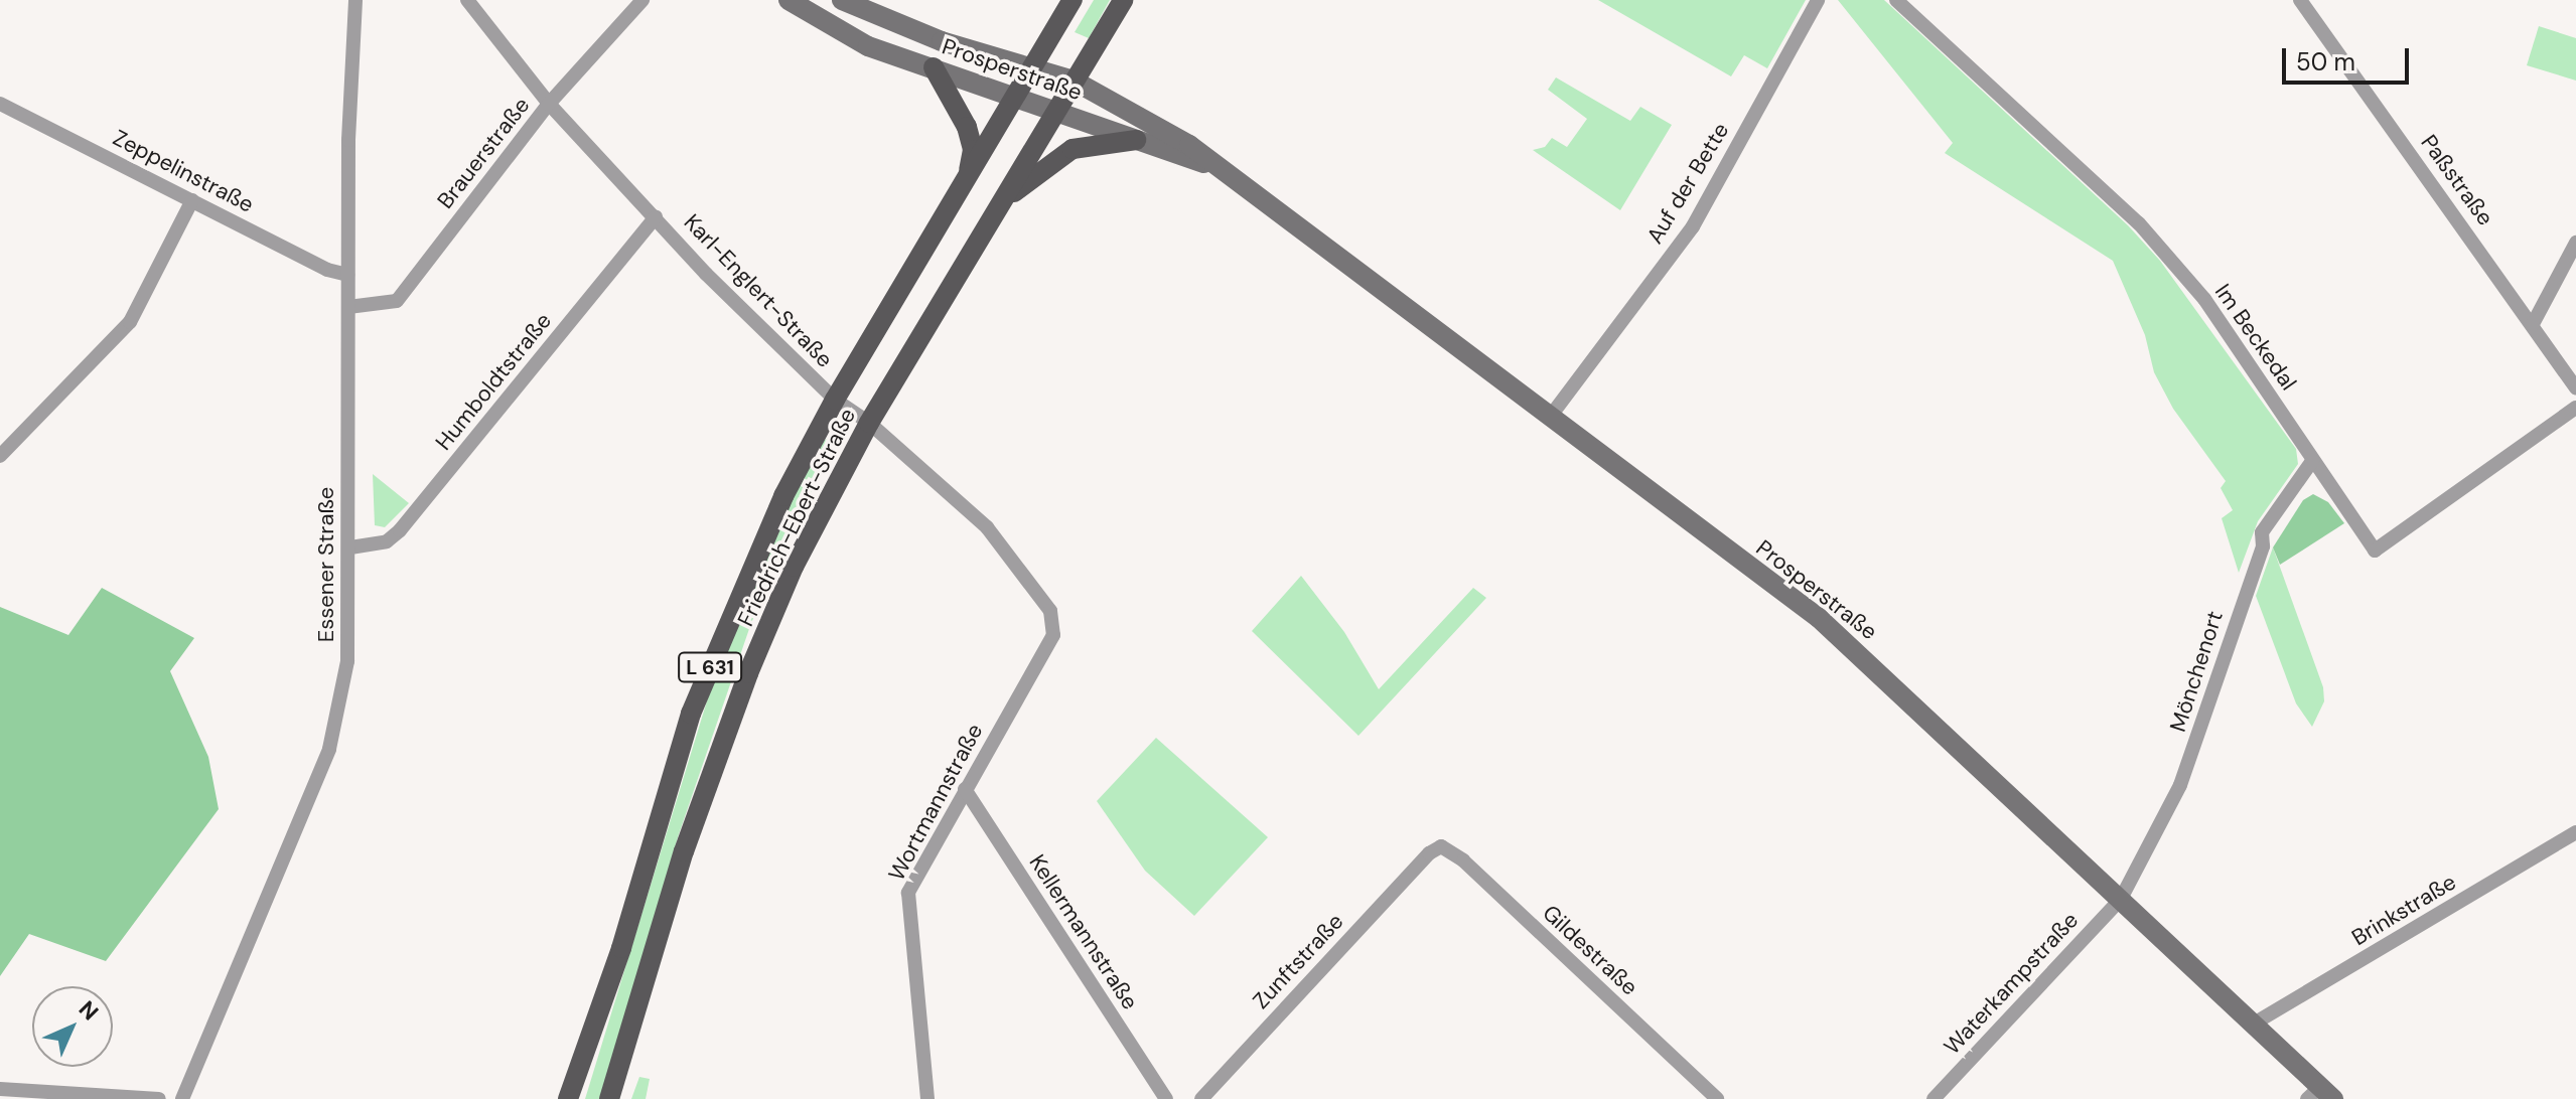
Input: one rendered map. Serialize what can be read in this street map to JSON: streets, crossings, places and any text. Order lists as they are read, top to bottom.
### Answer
{
  "streets": {
    "main road": ["Prosperstraße", "Friedrich-Ebert-Straße", "L 631"],
    "street": [
      "Brauerstraße",
      "Zeppelinstraße",
      "Paßstraße",
      "Auf der Bette",
      "Karl-Englert-Straße",
      "Im Beckedal",
      "Humboldtstraße",
      "Essener Straße",
      "Mönchenort",
      "Wortmannstraße",
      "Brinkstraße",
      "Kellermannstraße",
      "Gildestraße",
      "Zunftstraße",
      "Waterkampstraße"
    ]
  },
  "crossings": [
    ["Prosperstraße", "Auf der Bette"],
    ["Prosperstraße", "Friedrich-Ebert-Straße"],
    ["Prosperstraße", "Mönchenort"],
    ["Prosperstraße", "Brinkstraße"],
    ["Prosperstraße", "Waterkampstraße"],
    ["Brauerstraße", "Karl-Englert-Straße"],
    ["Brauerstraße", "Essener Straße"],
    ["Zeppelinstraße", "Essener Straße"],
    ["Karl-Englert-Straße", "Humboldtstraße"],
    ["Karl-Englert-Straße", "Friedrich-Ebert-Straße"],
    ["Karl-Englert-Straße", "Wortmannstraße"],
    ["Im Beckedal", "Mönchenort"],
    ["Humboldtstraße", "Essener Straße"],
    ["Mönchenort", "Waterkampstraße"],
    ["Wortmannstraße", "Kellermannstraße"],
    ["Gildestraße", "Zunftstraße"]
  ],
  "scale_bar": "50 m",
  "north": "top right"
}
